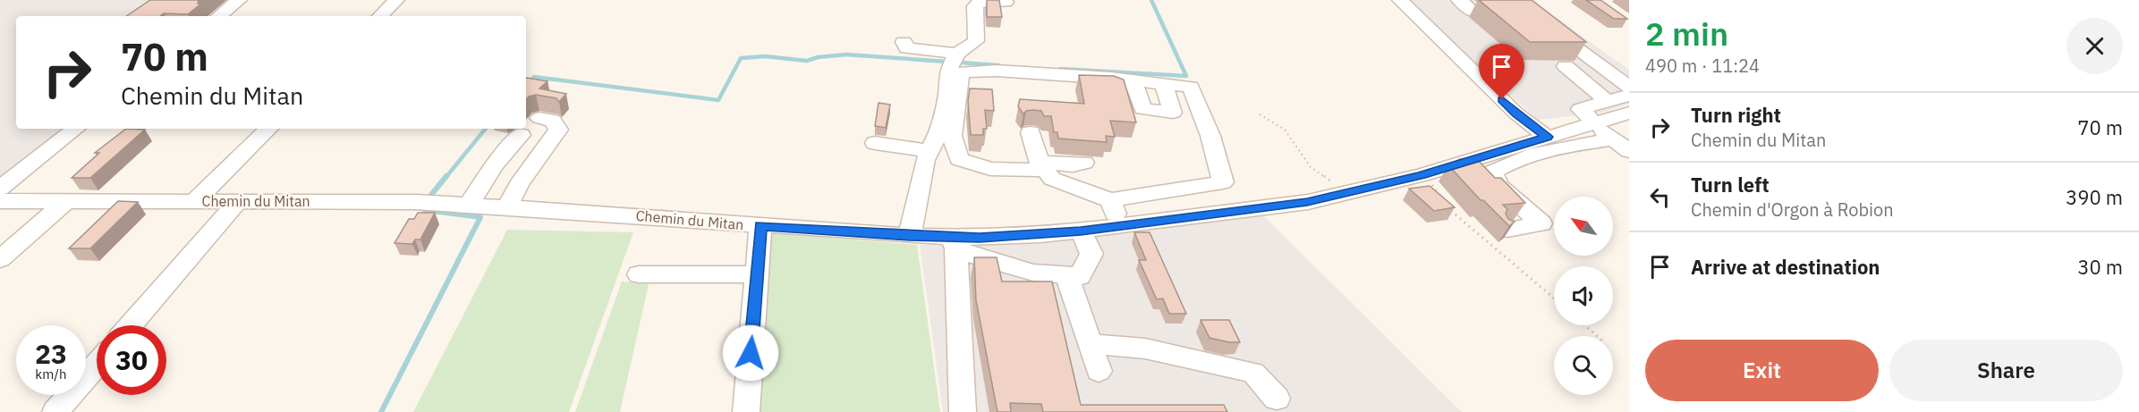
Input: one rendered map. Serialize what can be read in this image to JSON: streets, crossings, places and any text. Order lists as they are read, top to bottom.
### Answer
{
  "streets": {
    "street": ["Chemin du Mitan"]
  },
  "north": "top left",
  "page": {
    "heading": ["2 min", "490 m · 11:24"],
    "turn": ["70 m", "Chemin du Mitan"],
    "list": [
      {
        "name": "Turn right",
        "note": "Chemin du Mitan",
        "value": "70 m"
      },
      {
        "name": "Turn left",
        "note": "Chemin d'Orgon à Robion",
        "value": "390 m"
      },
      {
        "name": "Arrive at destination",
        "value": "30 m"
      }
    ],
    "speed": "23 km/h",
    "limit": "30",
    "buttons": ["Exit", "Share"]
  }
}
